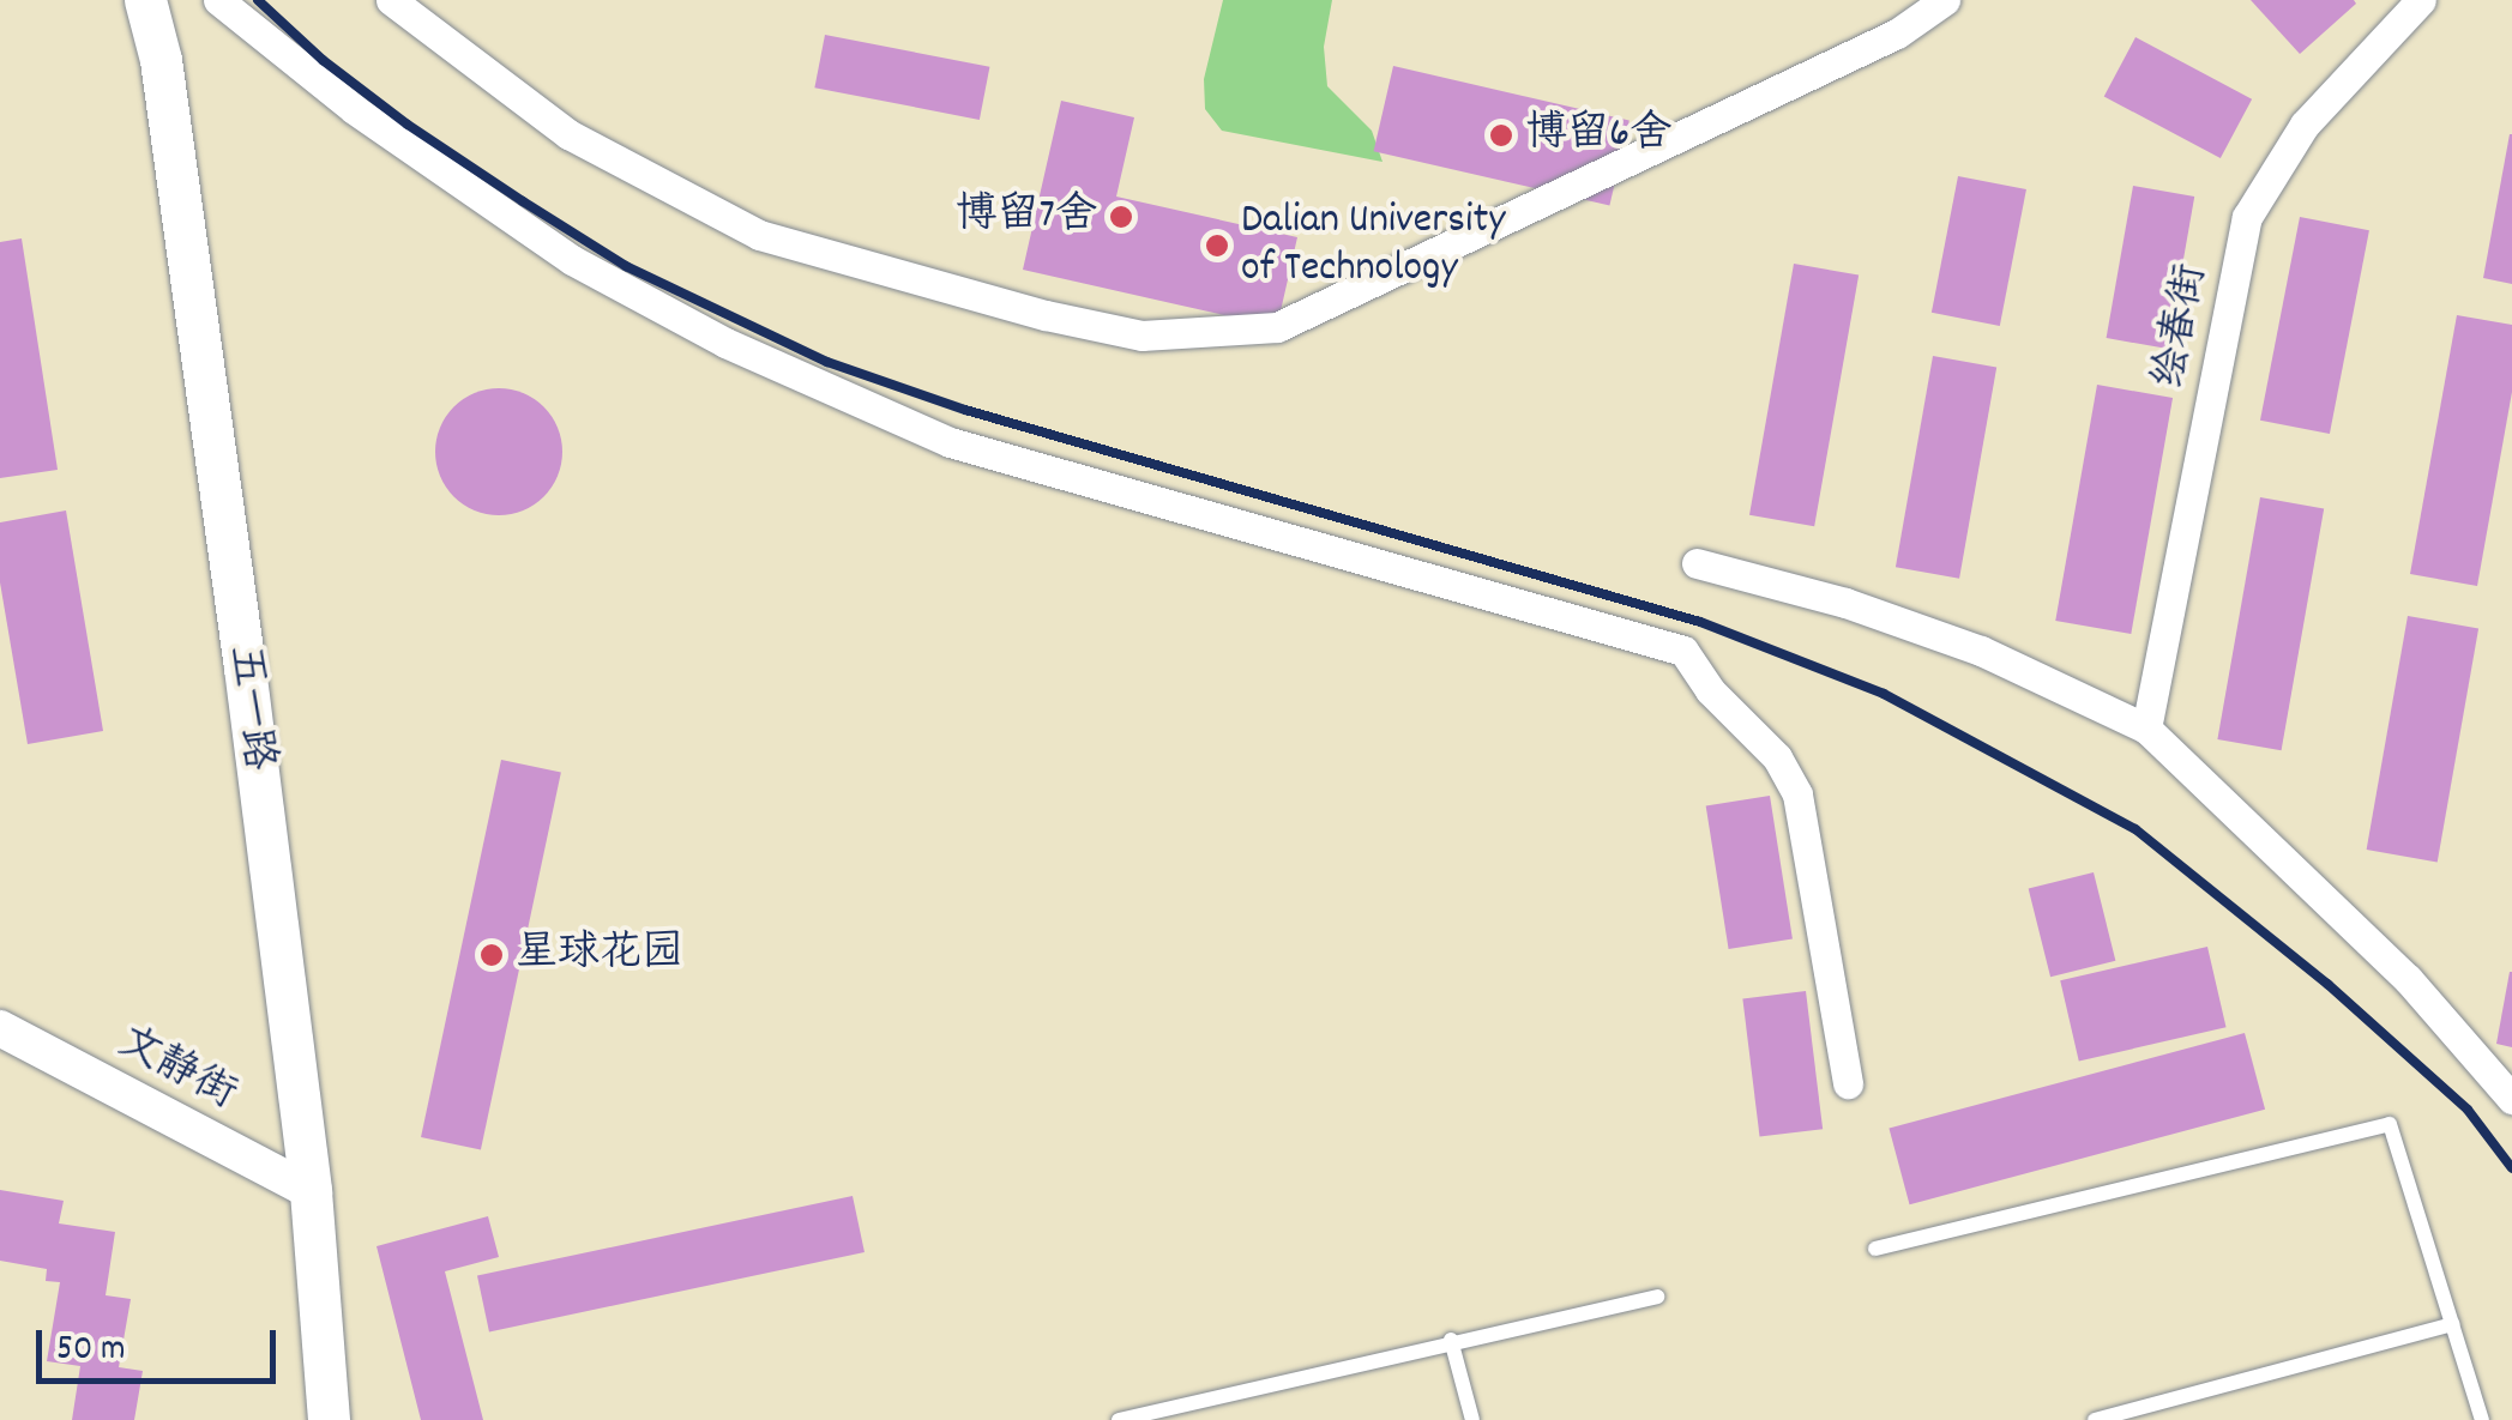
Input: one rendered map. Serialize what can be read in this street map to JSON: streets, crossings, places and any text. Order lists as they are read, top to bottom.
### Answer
{
  "streets": {
    "main road": ["五一路"],
    "street": ["绘春街", "文静街"]
  },
  "crossings": [
    ["五一路", "文静街"]
  ],
  "places": [
    "博留6舍",
    "博留7舍",
    "Dalian University of Technology",
    "星球花园"
  ],
  "scale_bar": "50 m"
}
